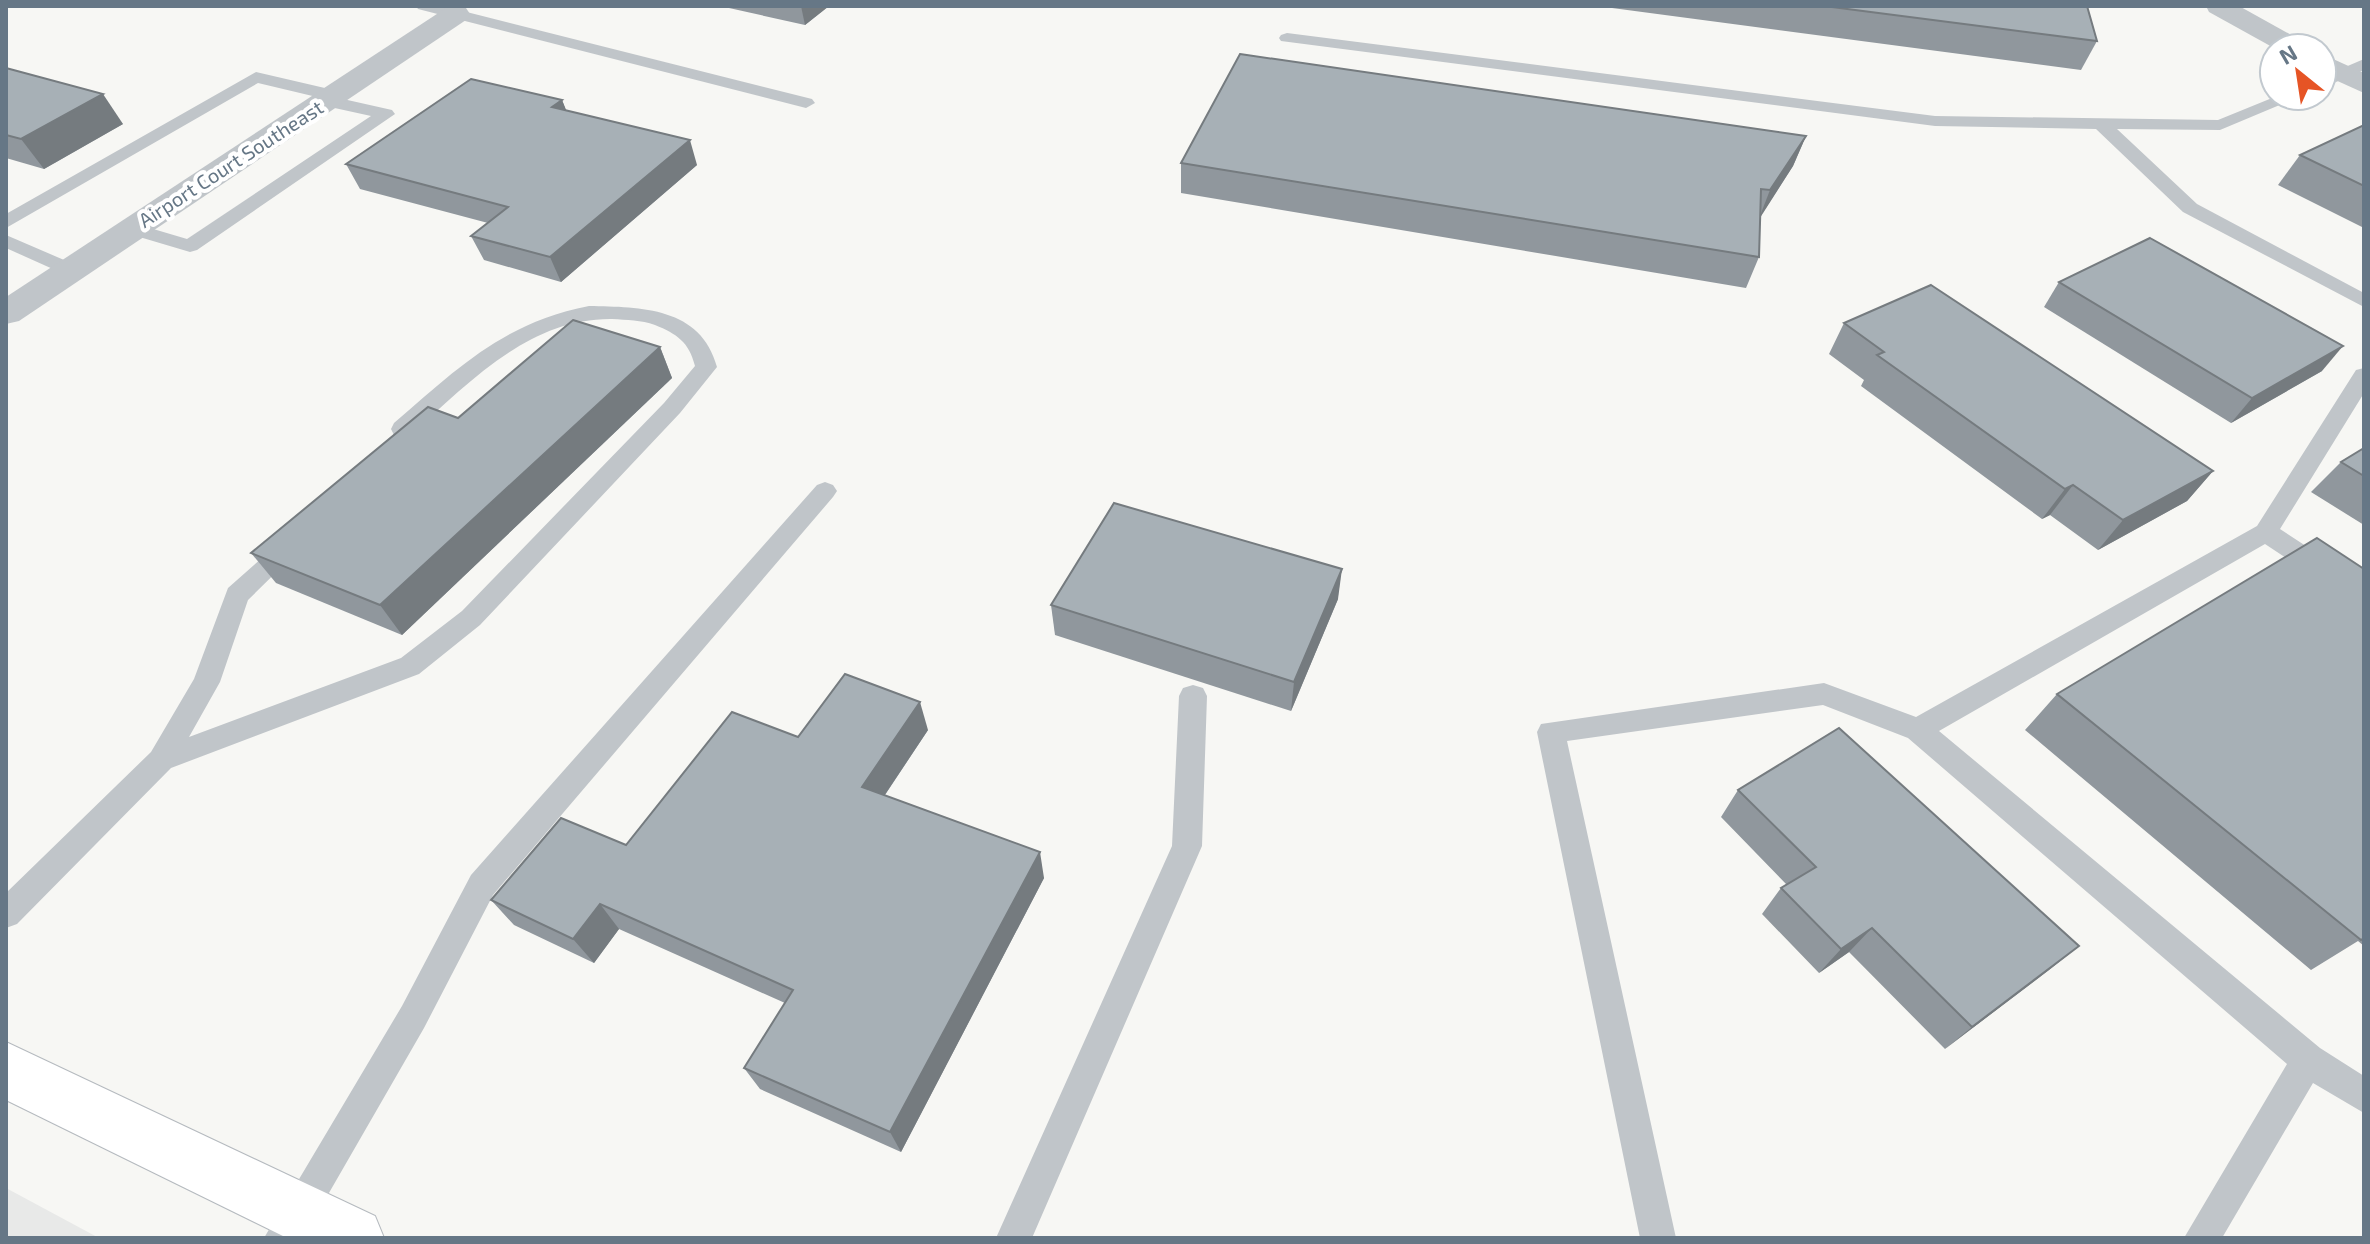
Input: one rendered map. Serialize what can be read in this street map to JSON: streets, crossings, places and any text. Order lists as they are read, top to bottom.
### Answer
{
  "streets": {
    "street": ["Airport Court Southeast"]
  },
  "north": "top left"
}
